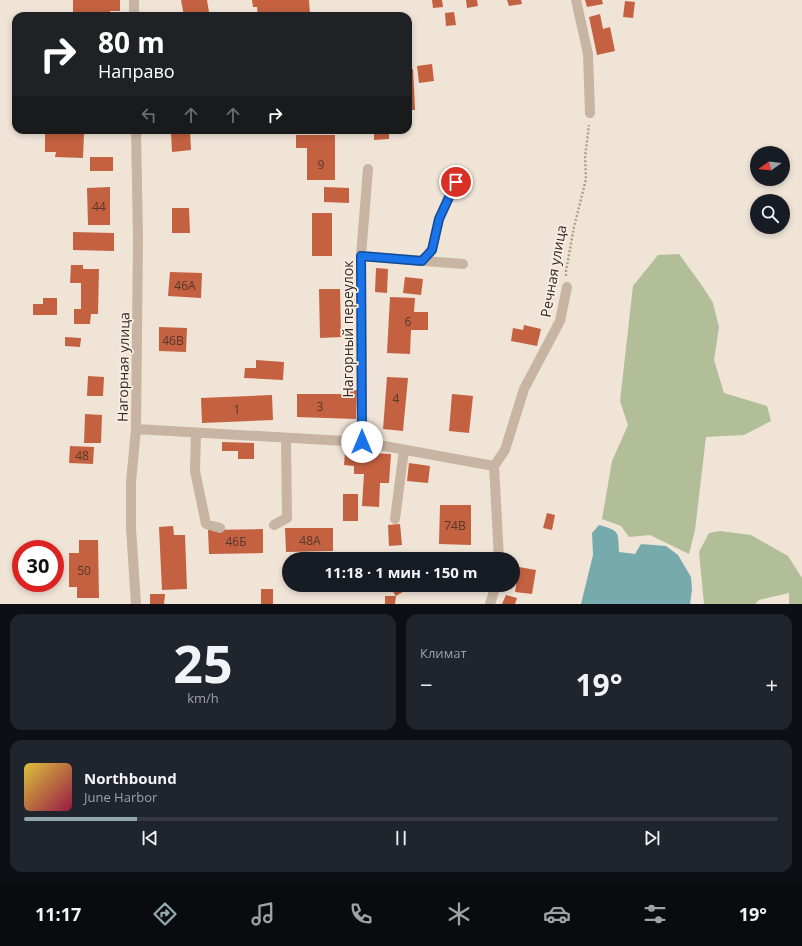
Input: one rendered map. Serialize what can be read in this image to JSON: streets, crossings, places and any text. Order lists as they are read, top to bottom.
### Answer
{
  "streets": {
    "street": ["Речная улица", "Нагорный переулок", "Нагорная улица"]
  },
  "house_numbers": [
    "9",
    "44",
    "46А",
    "6",
    "46В",
    "4",
    "3",
    "1",
    "48",
    "74В",
    "48А",
    "46Б",
    "50"
  ],
  "north": "left",
  "page": {
    "turn": ["80 m", "Направо"],
    "limit": "30",
    "trip": "11:18 · 1 мин · 150 m",
    "tile": [
      ["25", "km/h"],
      "Климат"
    ],
    "heat": ["−", "19°", "+"],
    "song": ["Northbound", "June Harbor"],
    "tabs": ["11:17", "19°"]
  }
}
